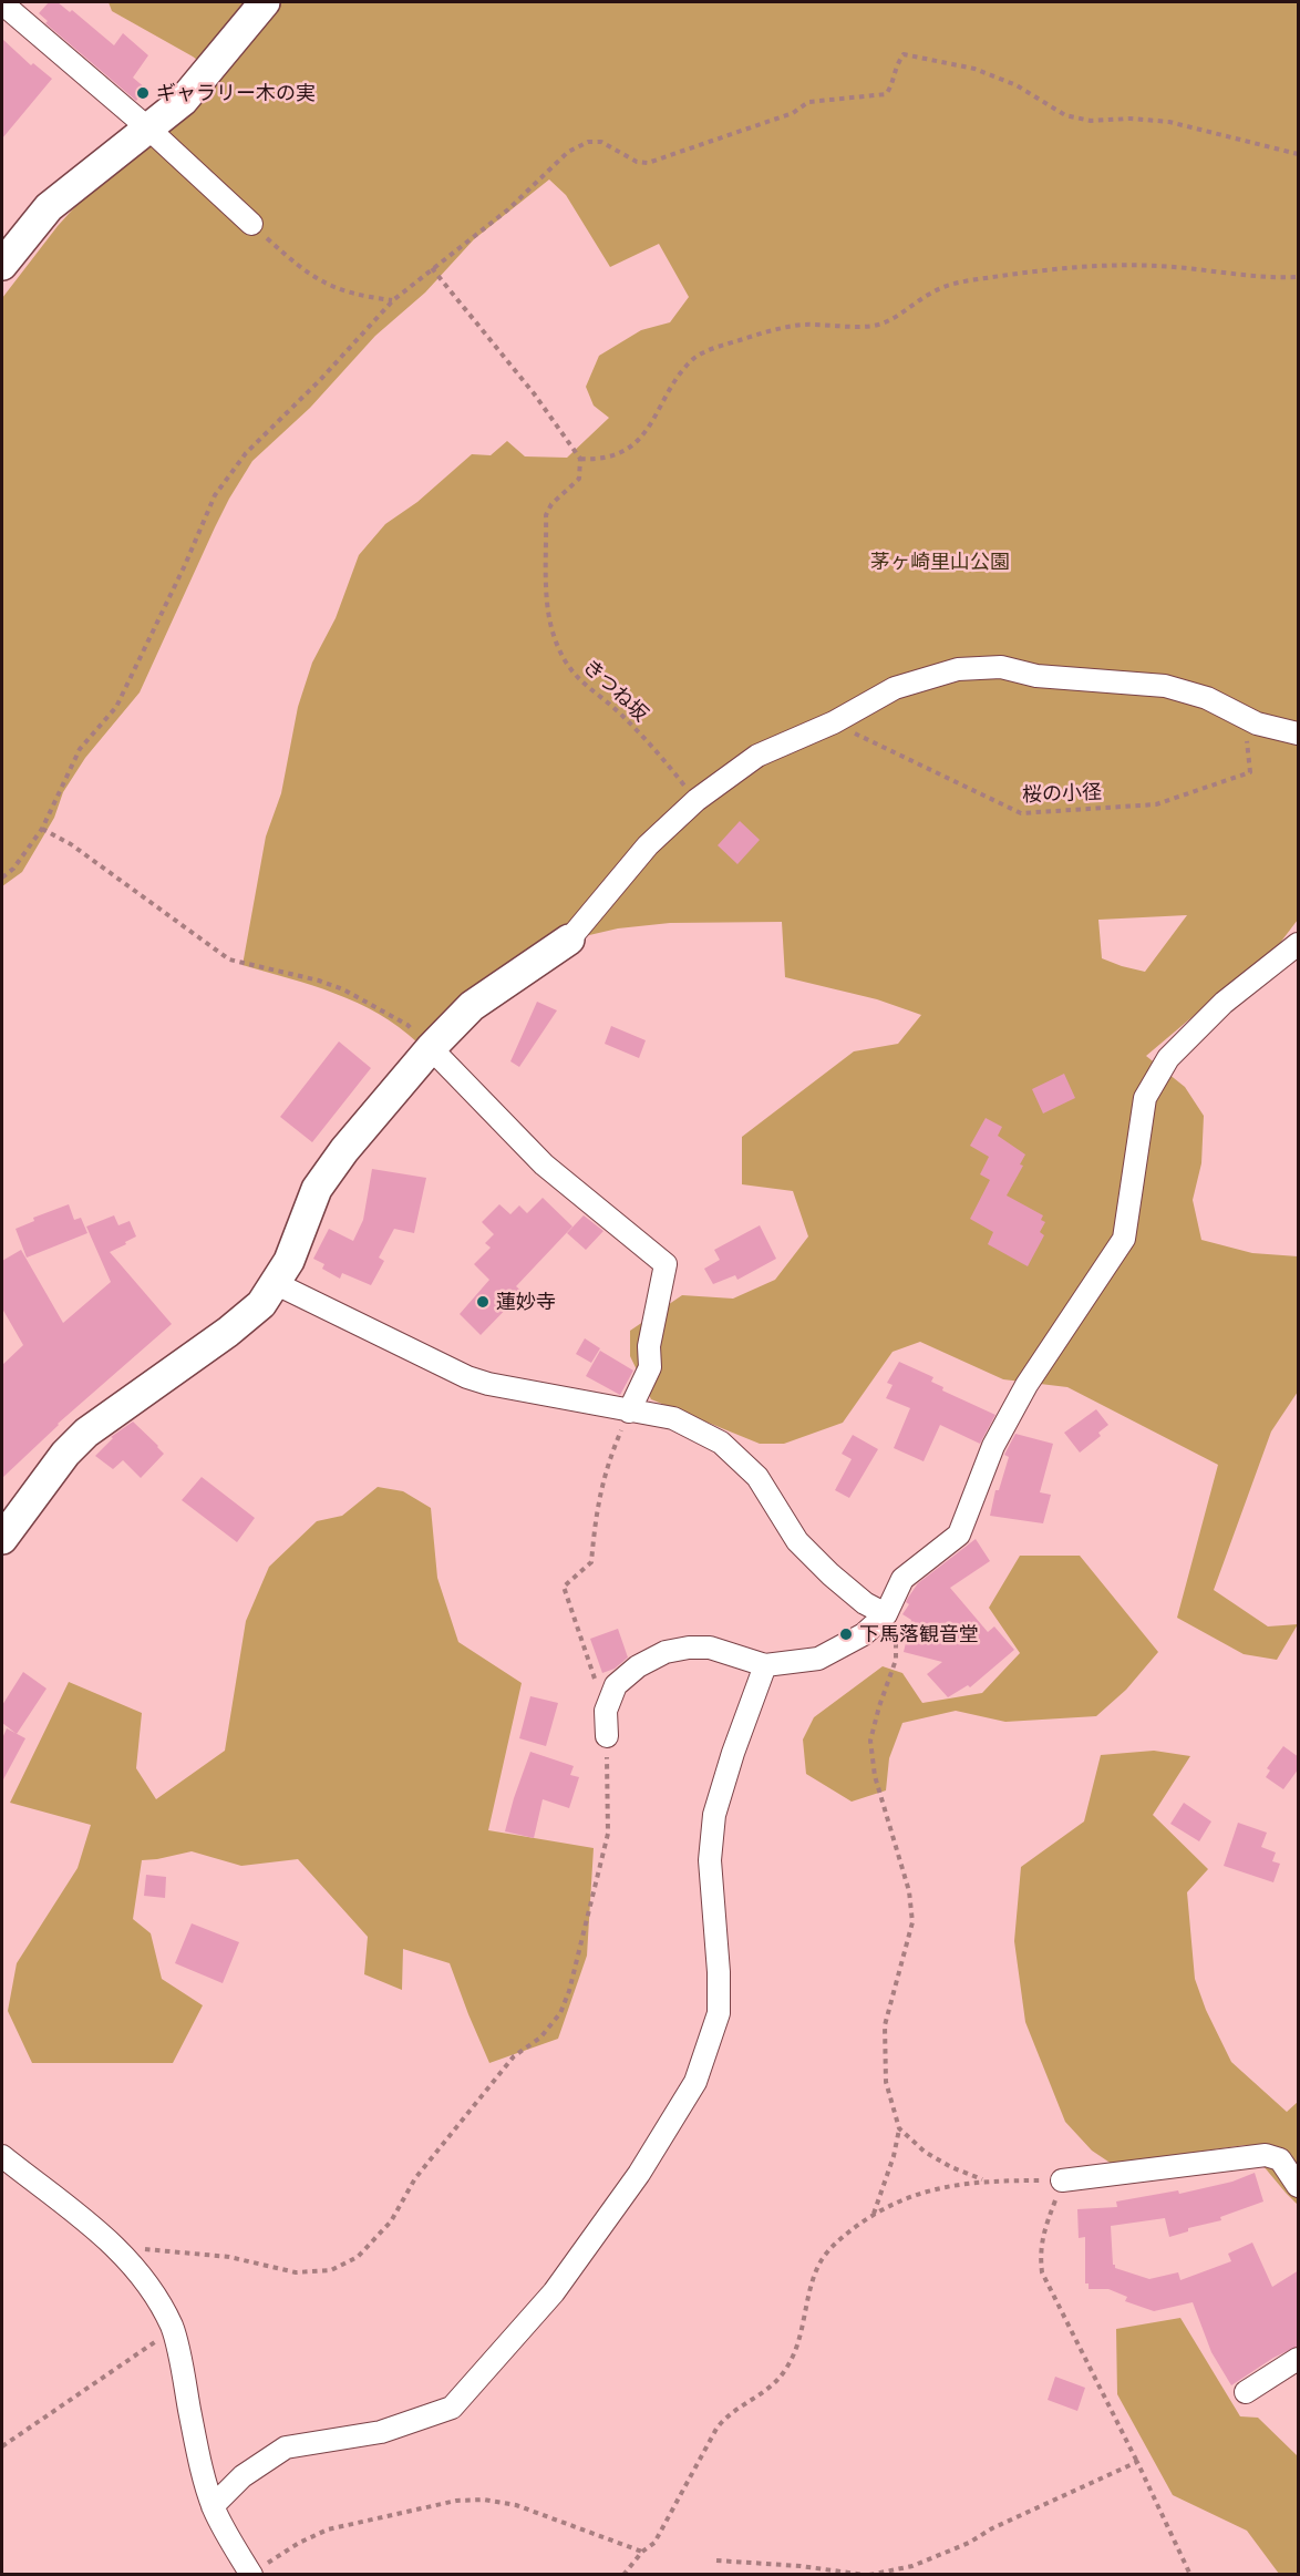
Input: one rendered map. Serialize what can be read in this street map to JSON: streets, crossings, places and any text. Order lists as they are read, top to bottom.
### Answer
{
  "streets": {
    "path": ["きつね坂", "桜の小径"]
  },
  "parks": ["茅ヶ崎里山公園"],
  "places": ["ギャラリー木の実", "蓮妙寺", "下馬落観音堂"]
}
